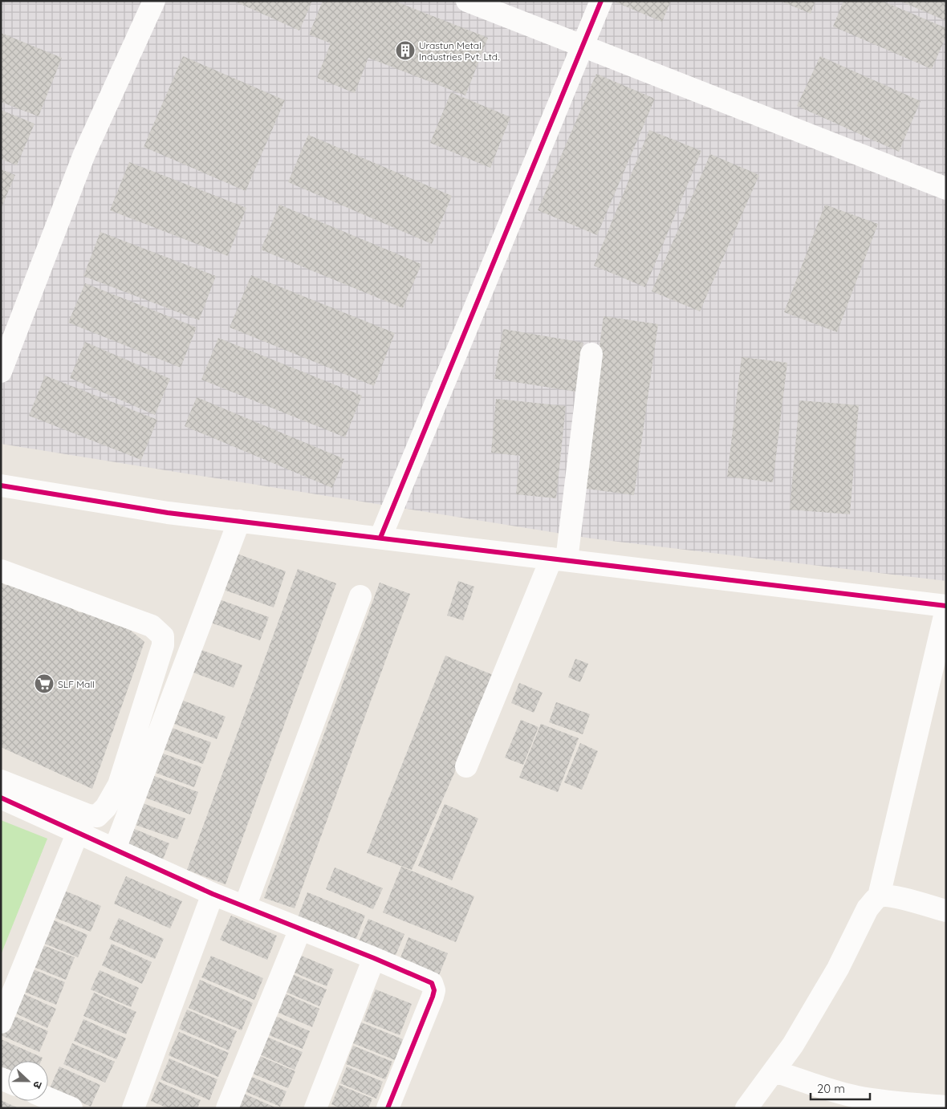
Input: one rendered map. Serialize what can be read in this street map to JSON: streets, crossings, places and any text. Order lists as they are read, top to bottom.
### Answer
{
  "places": {
    "building": ["Urastun Metal Industries Pvt. Ltd."],
    "supermarket": ["SLF Mall"]
  },
  "scale_bar": "20 m",
  "north": "right"
}
